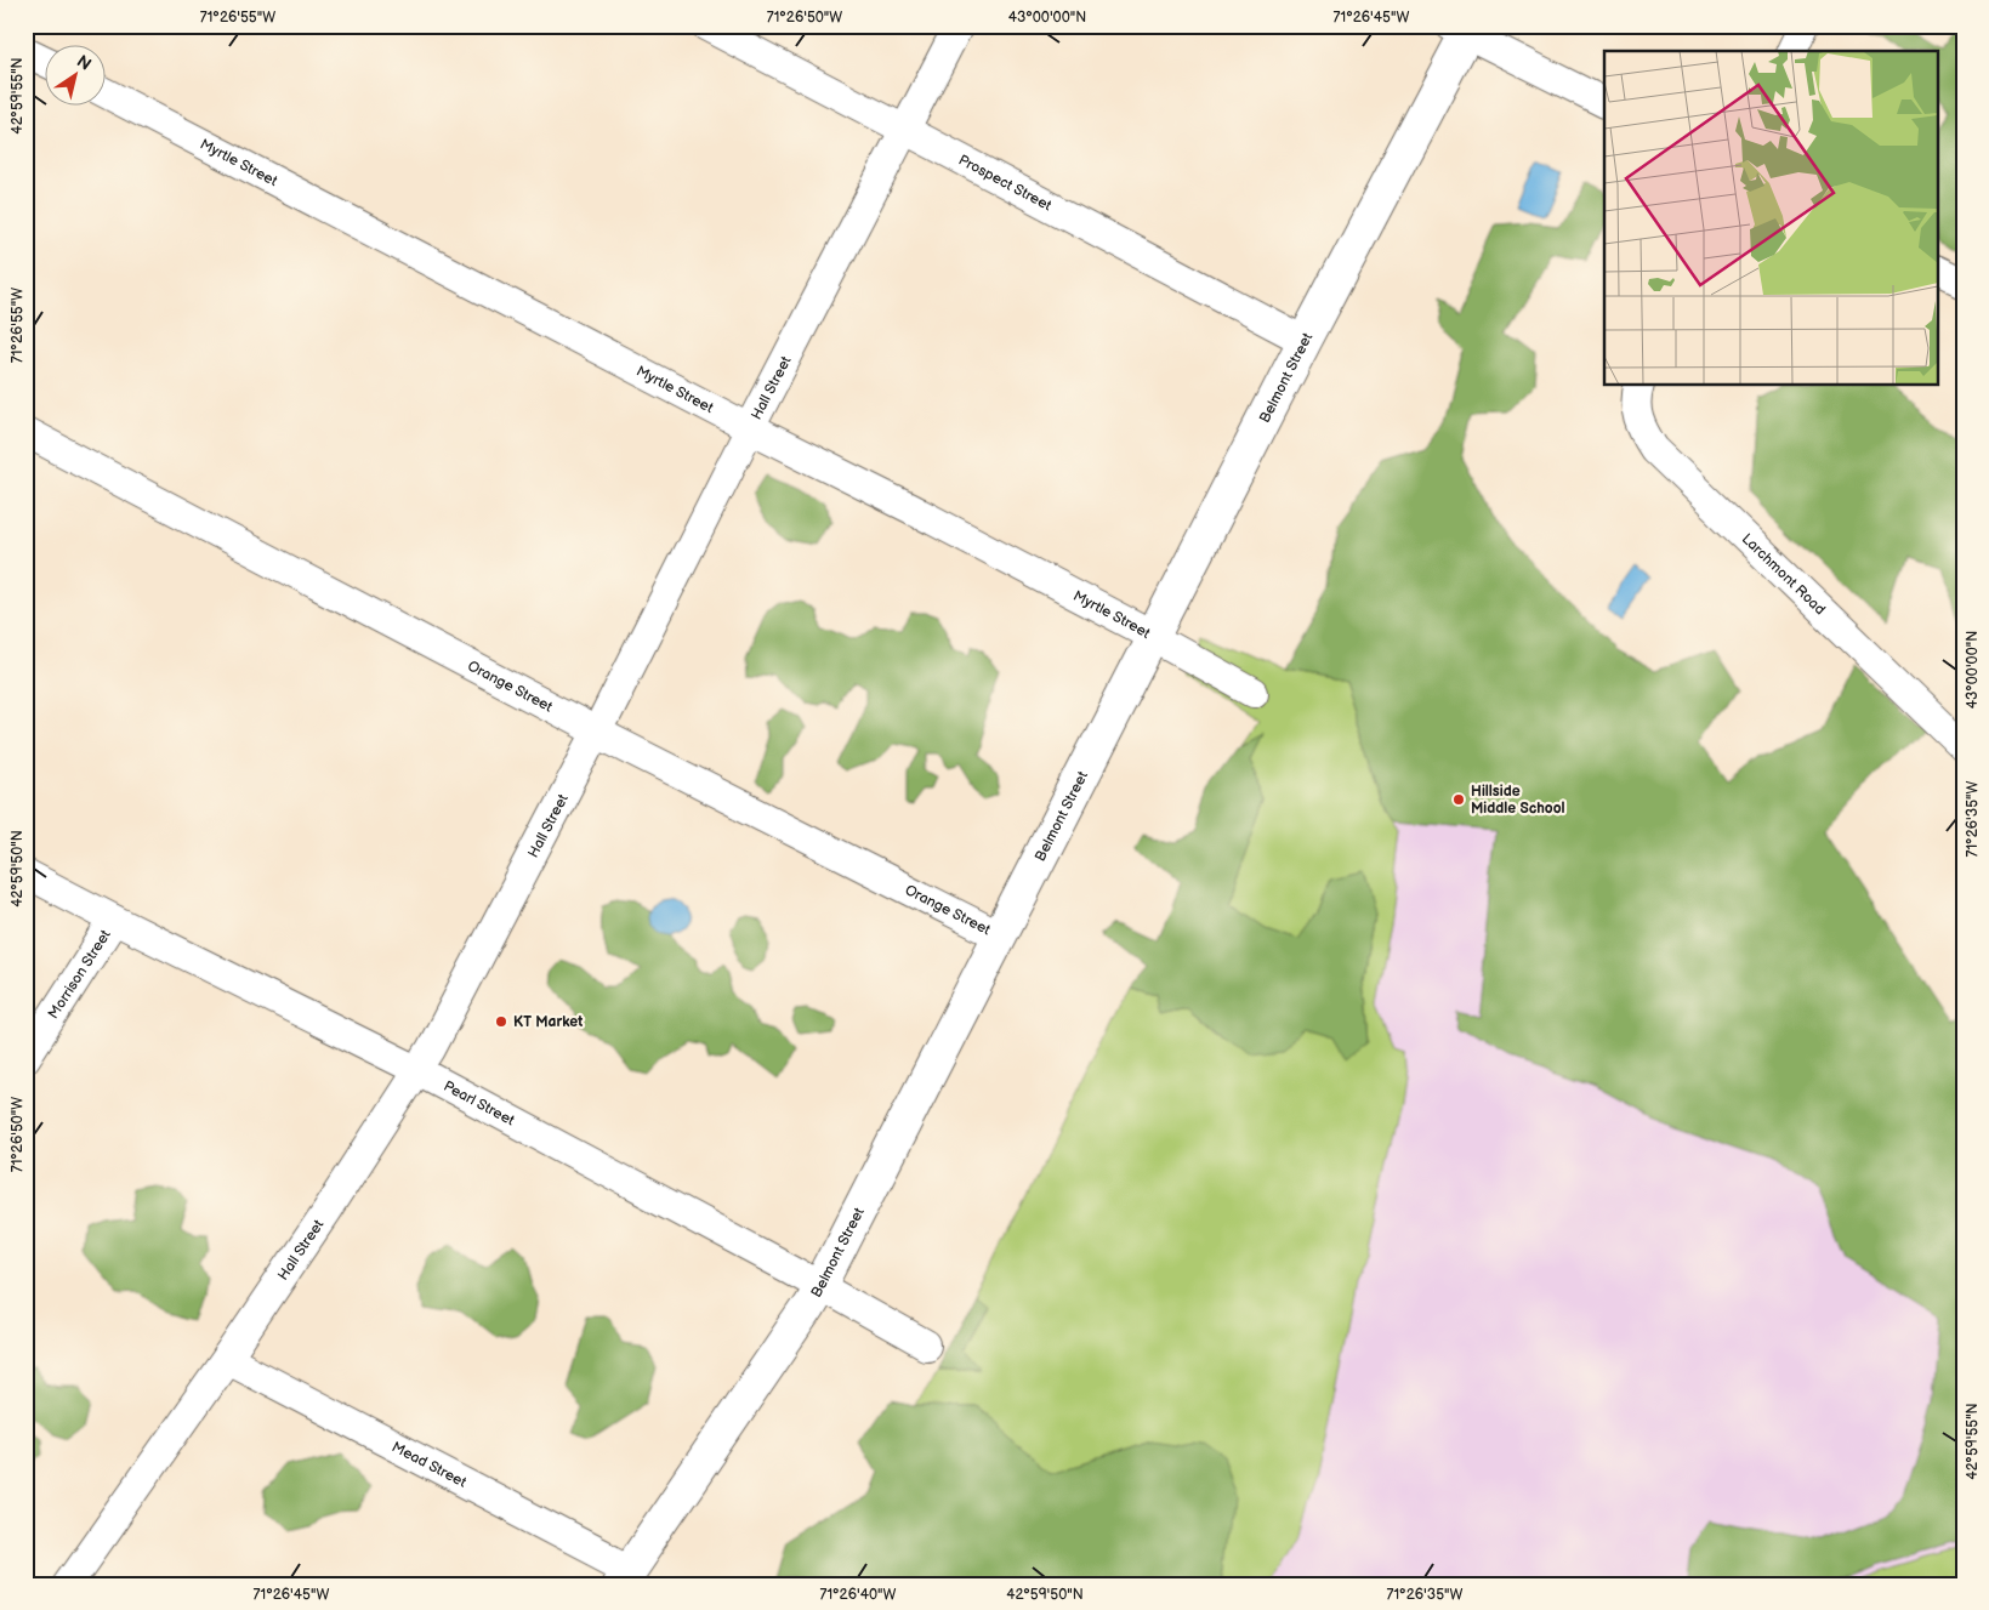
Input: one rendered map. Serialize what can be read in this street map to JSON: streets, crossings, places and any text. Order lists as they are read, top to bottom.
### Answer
{
  "streets": {
    "street": [
      "Myrtle Street",
      "Prospect Street",
      "Belmont Street",
      "Hall Street",
      "Larchmont Road",
      "Orange Street",
      "Morrison Street",
      "Pearl Street",
      "Mead Street"
    ]
  },
  "crossings": [
    ["Myrtle Street", "Belmont Street"],
    ["Myrtle Street", "Hall Street"],
    ["Prospect Street", "Belmont Street"],
    ["Prospect Street", "Hall Street"],
    ["Belmont Street", "Orange Street"],
    ["Belmont Street", "Pearl Street"],
    ["Belmont Street", "Mead Street"],
    ["Hall Street", "Orange Street"],
    ["Hall Street", "Pearl Street"],
    ["Hall Street", "Mead Street"],
    ["Morrison Street", "Pearl Street"]
  ],
  "places": ["Hillside Middle School", "KT Market"],
  "north": "top right",
  "coordinates": [
    "71°26'55\"W",
    "71°26'50\"W",
    "43°00'00\"N",
    "71°26'45\"W",
    "42°59'55\"N",
    "71°26'35\"W",
    "42°59'50\"N",
    "71°26'40\"W"
  ]
}
